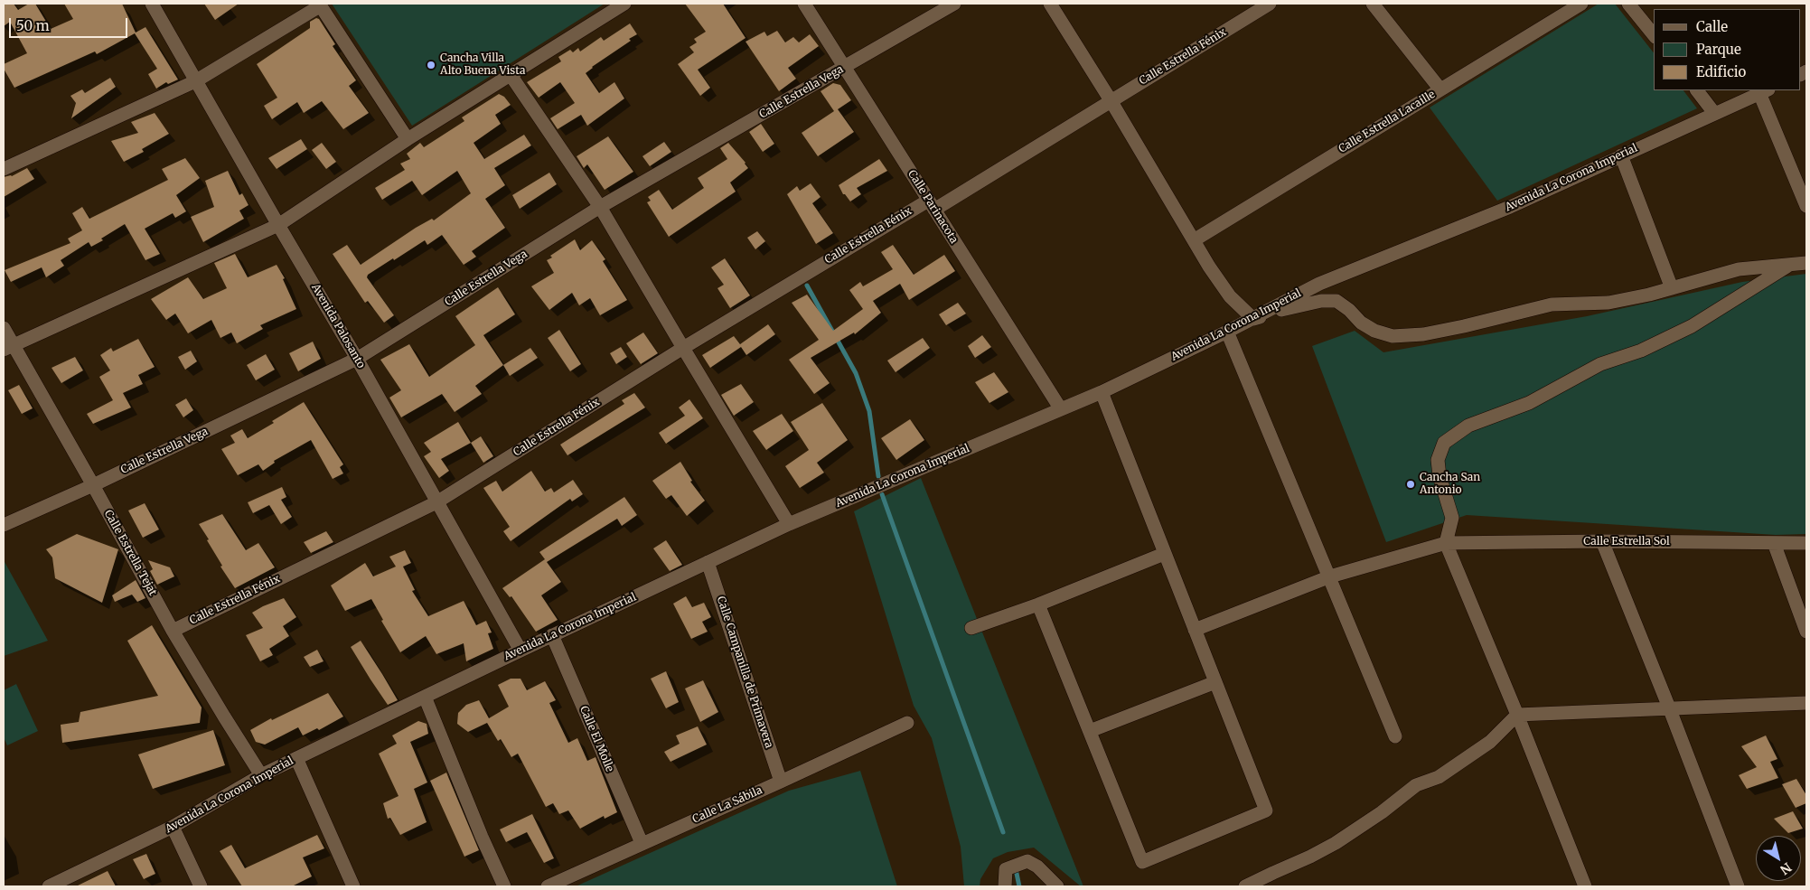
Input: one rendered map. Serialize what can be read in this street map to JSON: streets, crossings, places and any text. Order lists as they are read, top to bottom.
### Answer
{
  "streets": {
    "street": [
      "Calle Estrella Fénix",
      "Calle Estrella Vega",
      "Calle Estrella Lacaille",
      "Avenida La Corona Imperial",
      "Calle Parinacota",
      "Avenida Palosanto",
      "Calle Estrella Sol",
      "Calle Estrella Tejat",
      "Calle Campanilla de Primavera",
      "Calle El Molle",
      "Calle La Sábila"
    ]
  },
  "crossings": [
    ["Calle Estrella Fénix", "Calle Parinacota"],
    ["Calle Estrella Fénix", "Avenida Palosanto"],
    ["Calle Estrella Fénix", "Calle Estrella Tejat"],
    ["Calle Estrella Vega", "Calle Parinacota"],
    ["Calle Estrella Vega", "Avenida Palosanto"],
    ["Calle Estrella Vega", "Calle Estrella Tejat"],
    ["Avenida La Corona Imperial", "Calle Parinacota"],
    ["Avenida La Corona Imperial", "Avenida Palosanto"],
    ["Avenida La Corona Imperial", "Calle Estrella Tejat"],
    ["Avenida La Corona Imperial", "Calle Campanilla de Primavera"],
    ["Avenida La Corona Imperial", "Calle El Molle"],
    ["Calle Campanilla de Primavera", "Calle La Sábila"],
    ["Calle El Molle", "Calle La Sábila"]
  ],
  "places": ["Cancha Villa Alto Buena Vista", "Cancha San Antonio"],
  "legend": ["Calle", "Parque", "Edificio"],
  "scale_bar": "50 m",
  "north": "bottom right"
}
